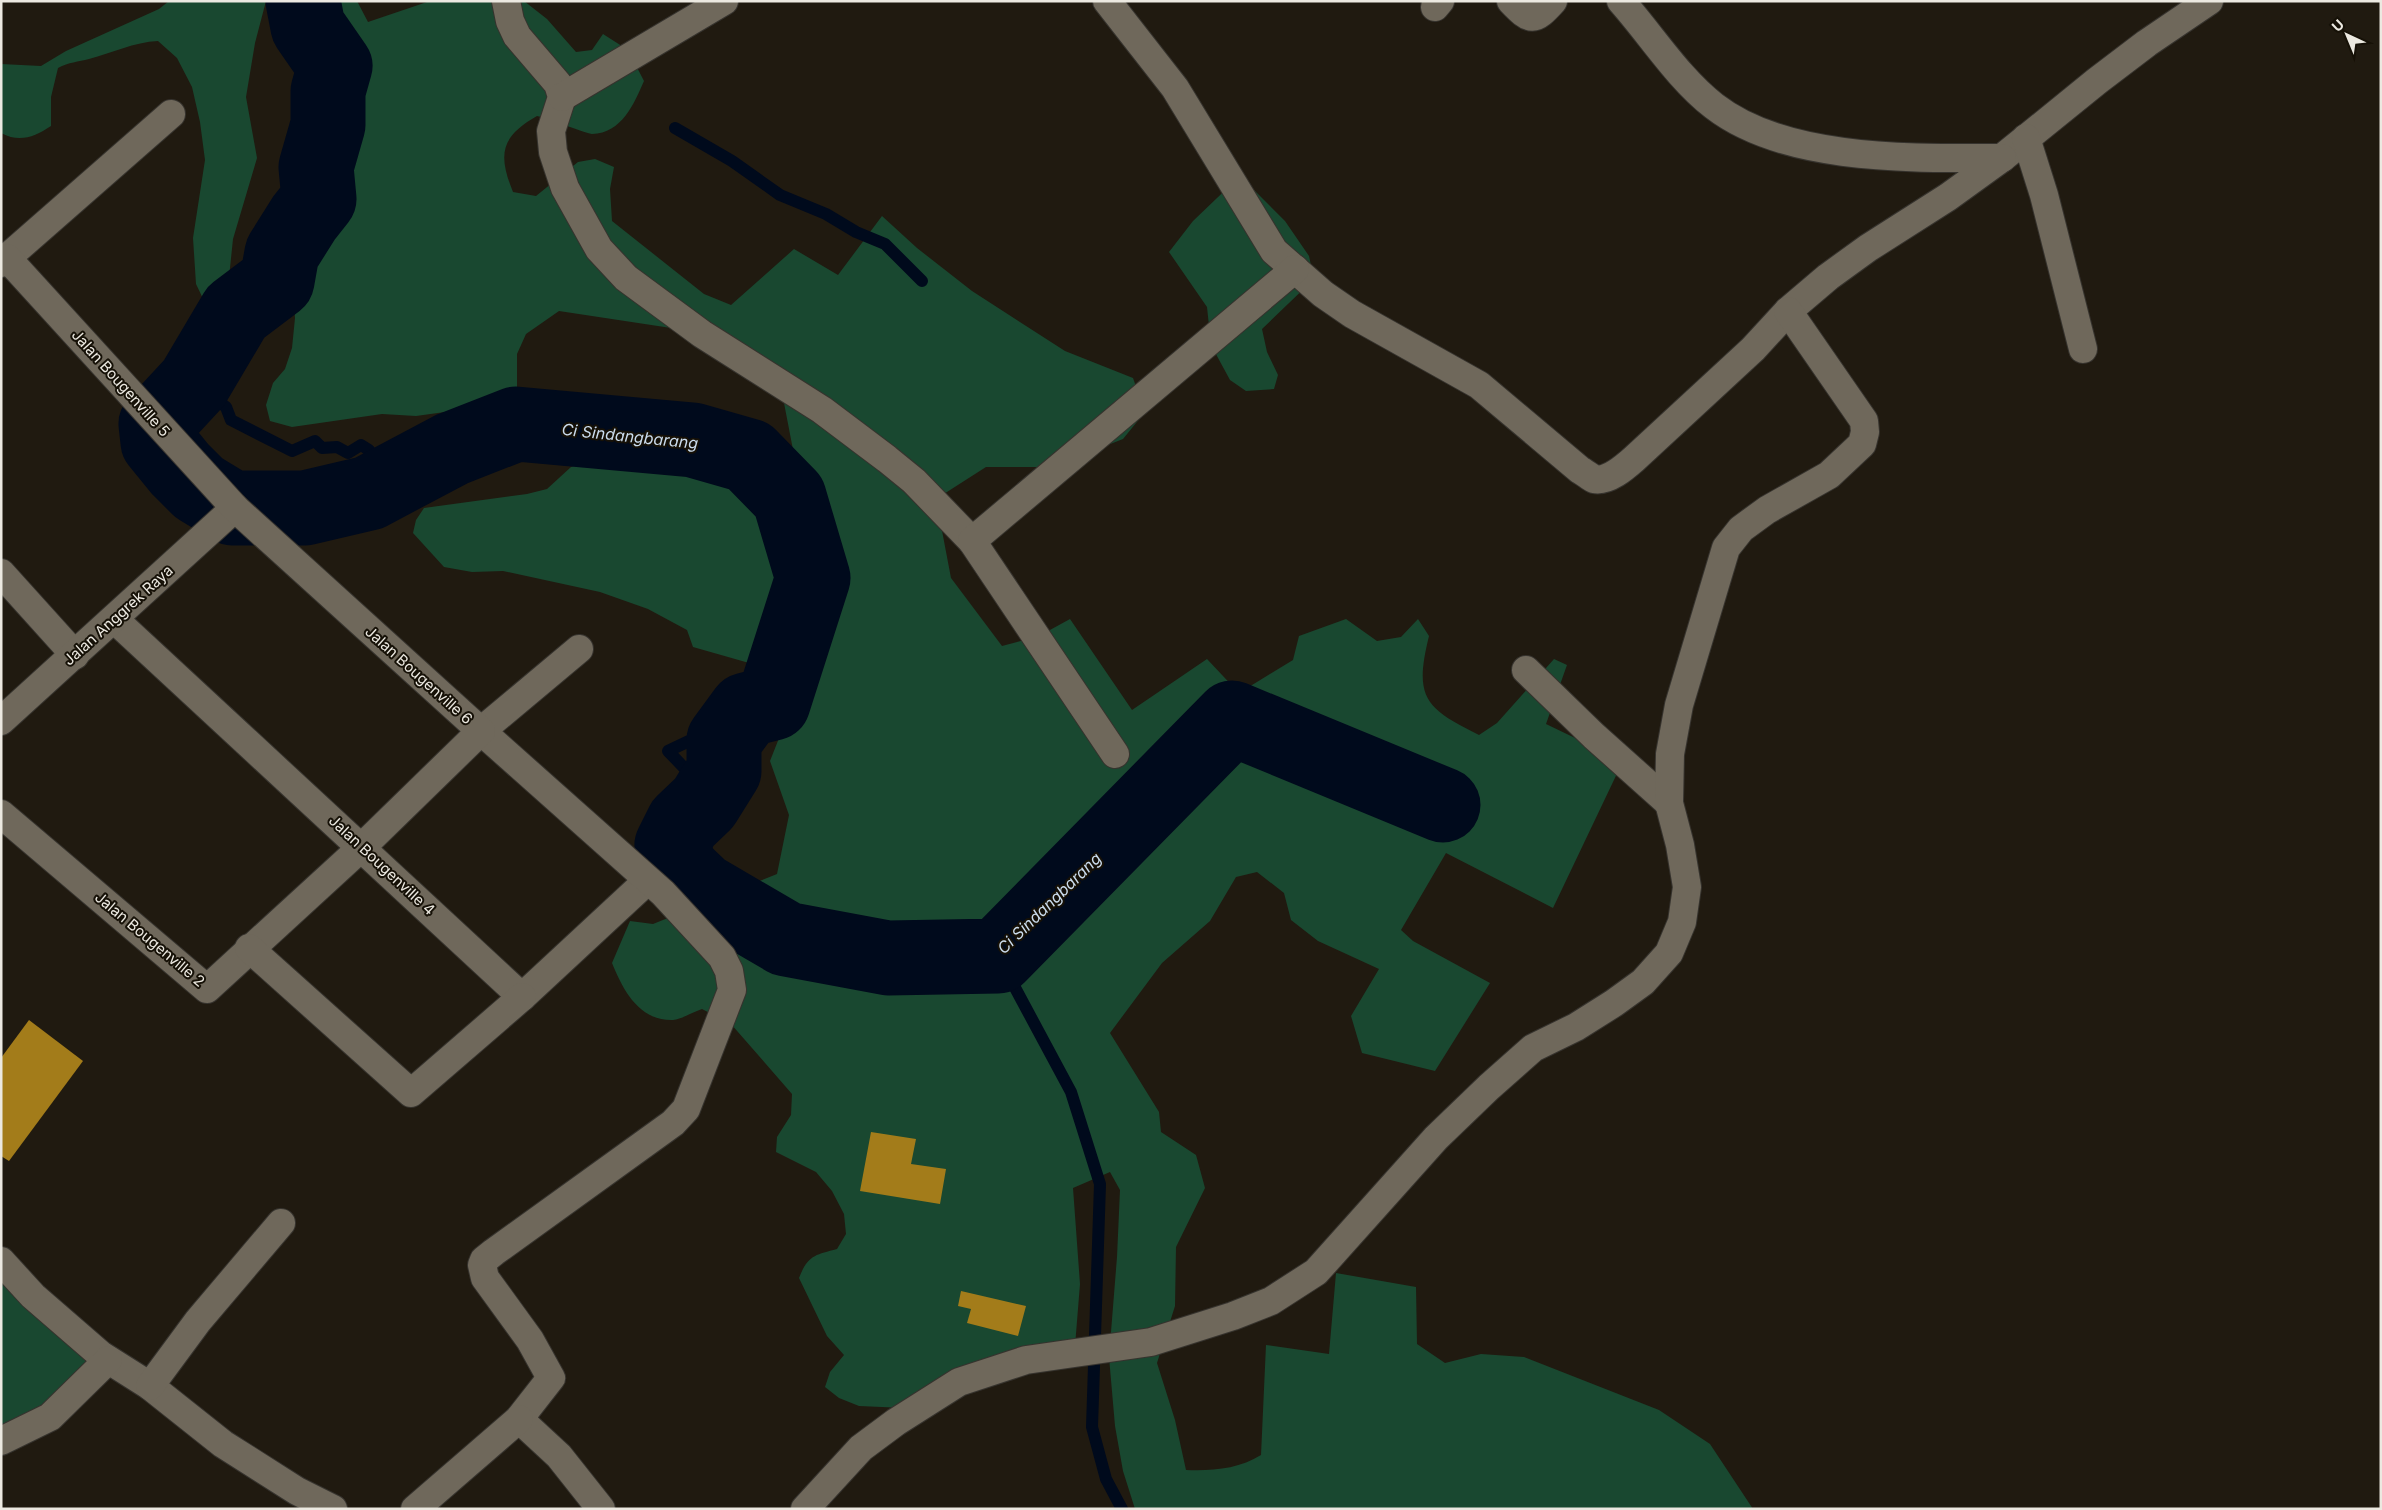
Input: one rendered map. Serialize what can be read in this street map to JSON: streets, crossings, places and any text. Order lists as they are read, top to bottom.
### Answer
{
  "streets": {
    "street": [
      "Jalan Bougenville 5",
      "Jalan Anggrek Raya",
      "Jalan Bougenville 6",
      "Jalan Bougenville 4",
      "Jalan Bougenville 2"
    ]
  },
  "crossings": [
    ["Jalan Bougenville 5", "Jalan Anggrek Raya"],
    ["Jalan Bougenville 5", "Jalan Bougenville 6"],
    ["Jalan Anggrek Raya", "Jalan Bougenville 6"],
    ["Jalan Anggrek Raya", "Jalan Bougenville 4"],
    ["Jalan Bougenville 6", "Jalan Bougenville 4"],
    ["Jalan Bougenville 6", "Jalan Bougenville 2"],
    ["Jalan Bougenville 4", "Jalan Bougenville 2"]
  ],
  "water": ["Ci Sindangbarang"],
  "north": "top left"
}
